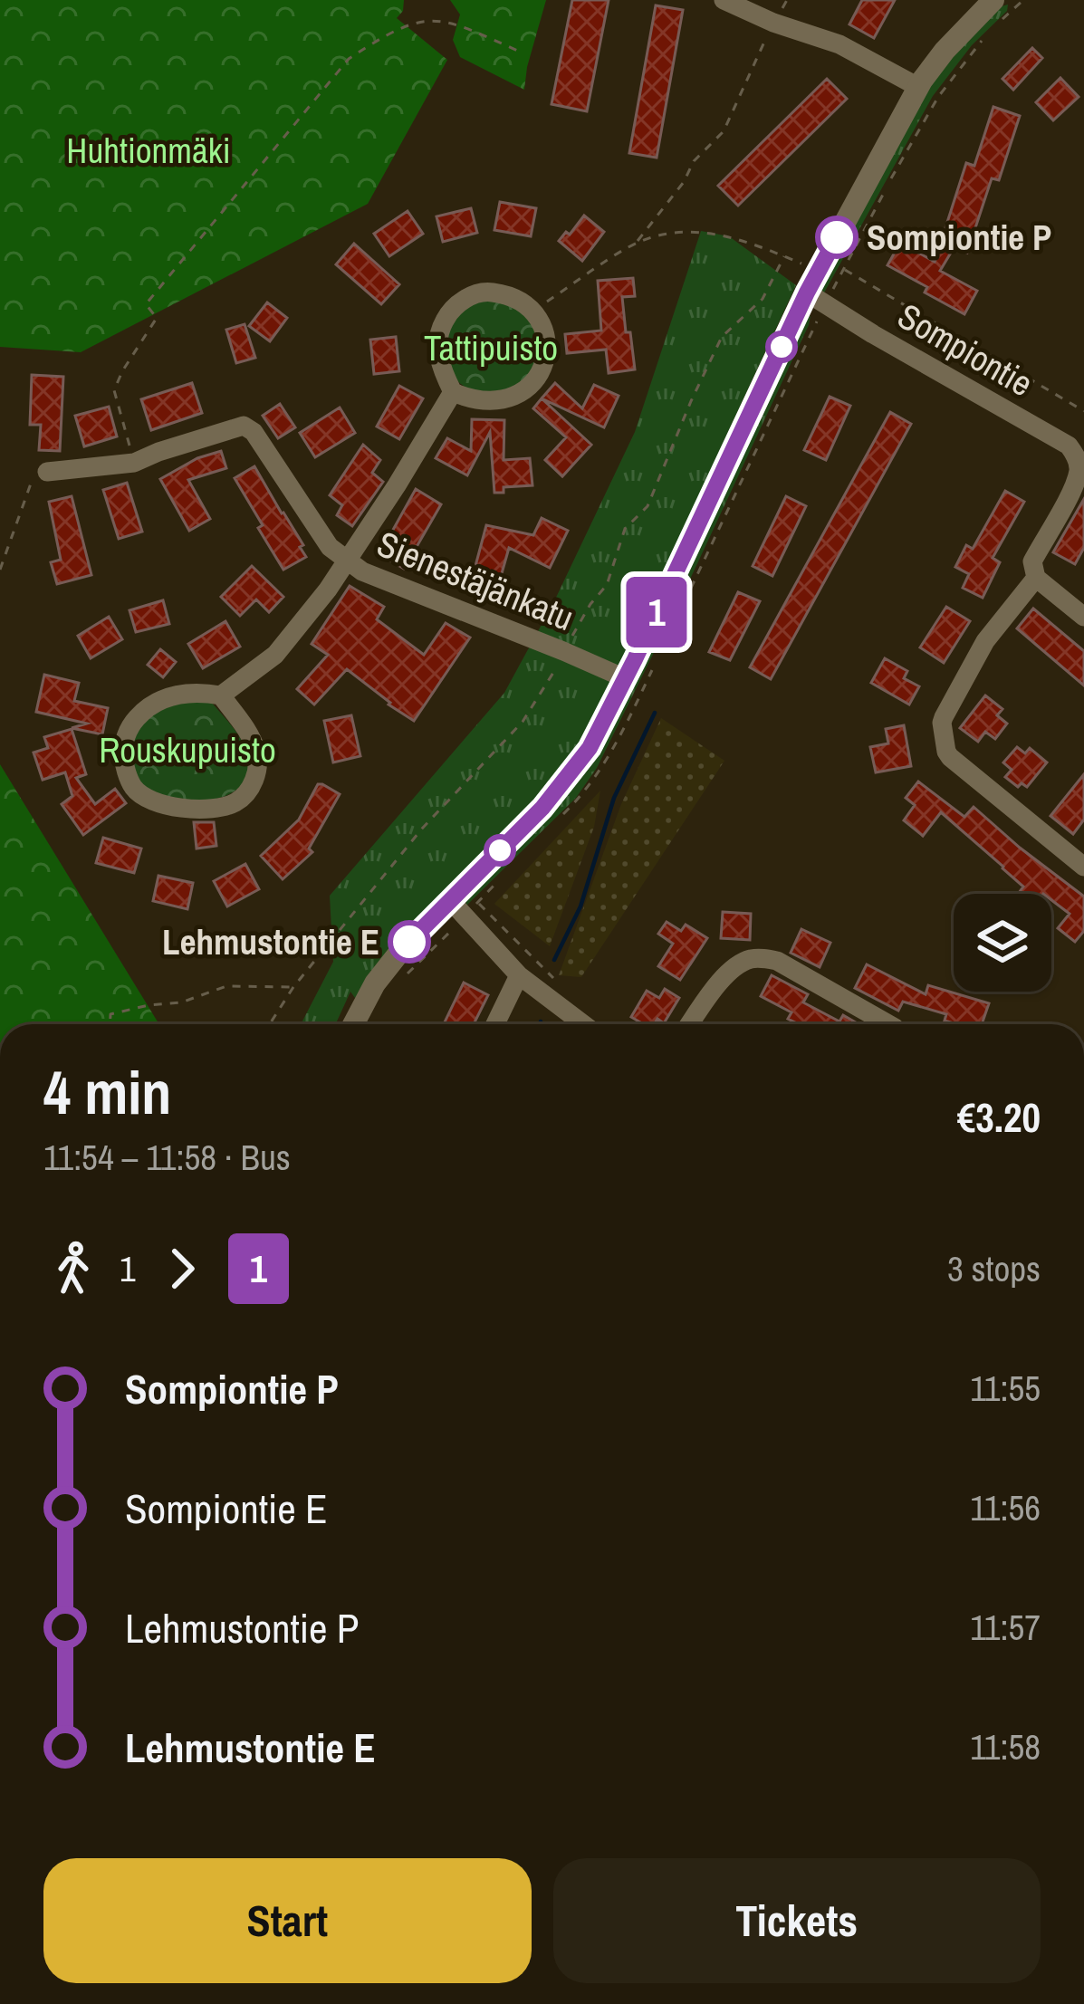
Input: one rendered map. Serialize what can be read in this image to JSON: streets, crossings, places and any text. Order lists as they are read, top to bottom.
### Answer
{
  "streets": {
    "street": ["Sompiontie", "Sienestäjänkatu"]
  },
  "parks": ["Huhtionmäki", "Tattipuisto", "Rouskupuisto"],
  "places": ["Sompiontie P", "Lehmustontie E"],
  "lines": ["bus line 1"],
  "page": {
    "on_map": "1",
    "heading": ["4 min", "11:54 – 11:58 · Bus", "€3.20"],
    "legs": ["1", "1", "3 stops"],
    "list": [
      {
        "name": "Sompiontie P",
        "value": "11:55"
      },
      {
        "name": "Sompiontie E",
        "value": "11:56"
      },
      {
        "name": "Lehmustontie P",
        "value": "11:57"
      },
      {
        "name": "Lehmustontie E",
        "value": "11:58"
      }
    ],
    "buttons": ["Start", "Tickets"]
  }
}
